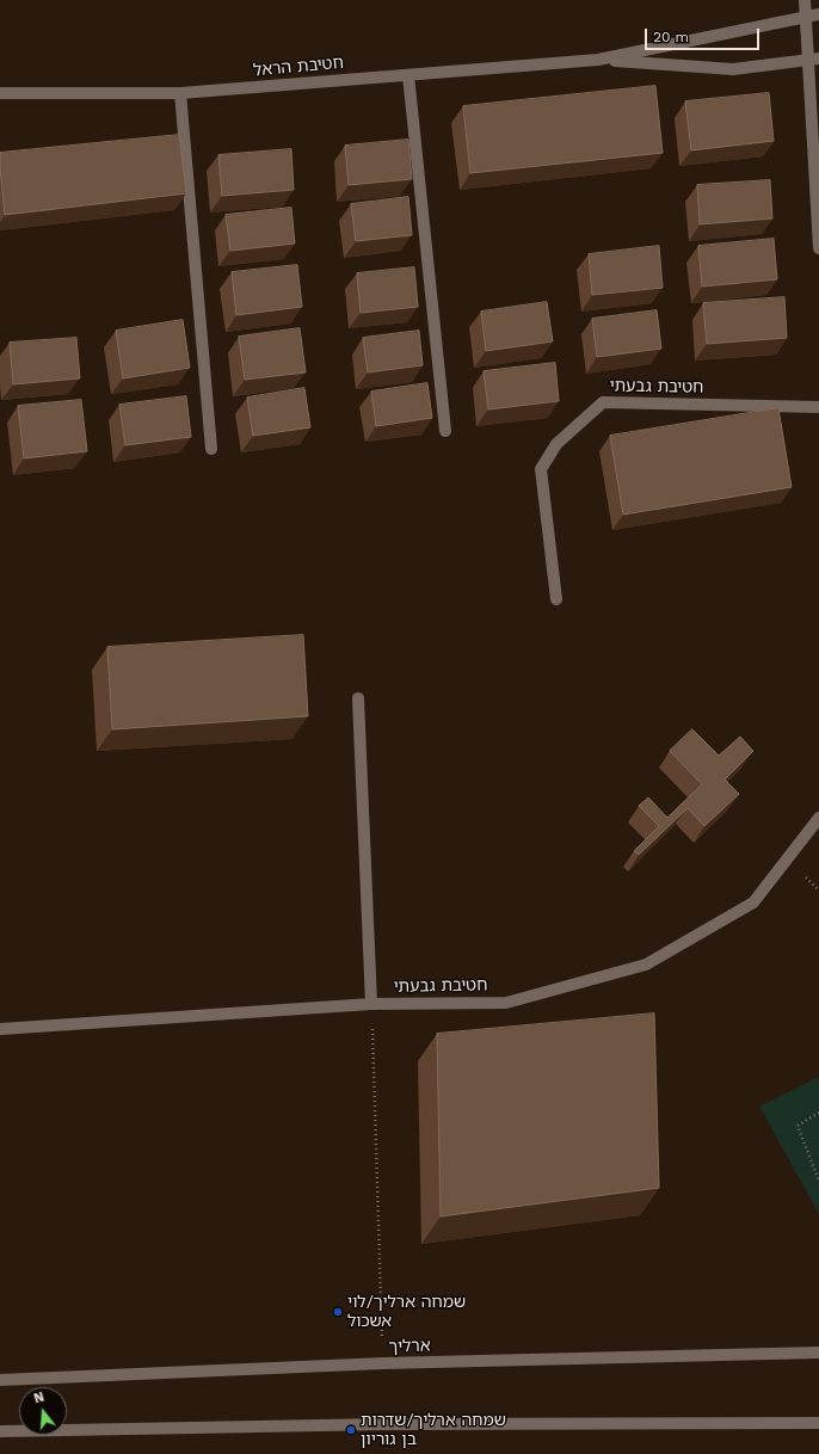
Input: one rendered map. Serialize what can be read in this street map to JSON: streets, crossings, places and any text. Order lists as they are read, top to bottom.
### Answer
{
  "streets": {
    "street": ["חטיבת הראל", "חטיבת גבעתי", "ארליך"]
  },
  "places": ["שמחה ארליך/לוי אשכול", "שמחה ארליך/שדרות בן גוריון"],
  "scale_bar": "20 m",
  "north": "top"
}
